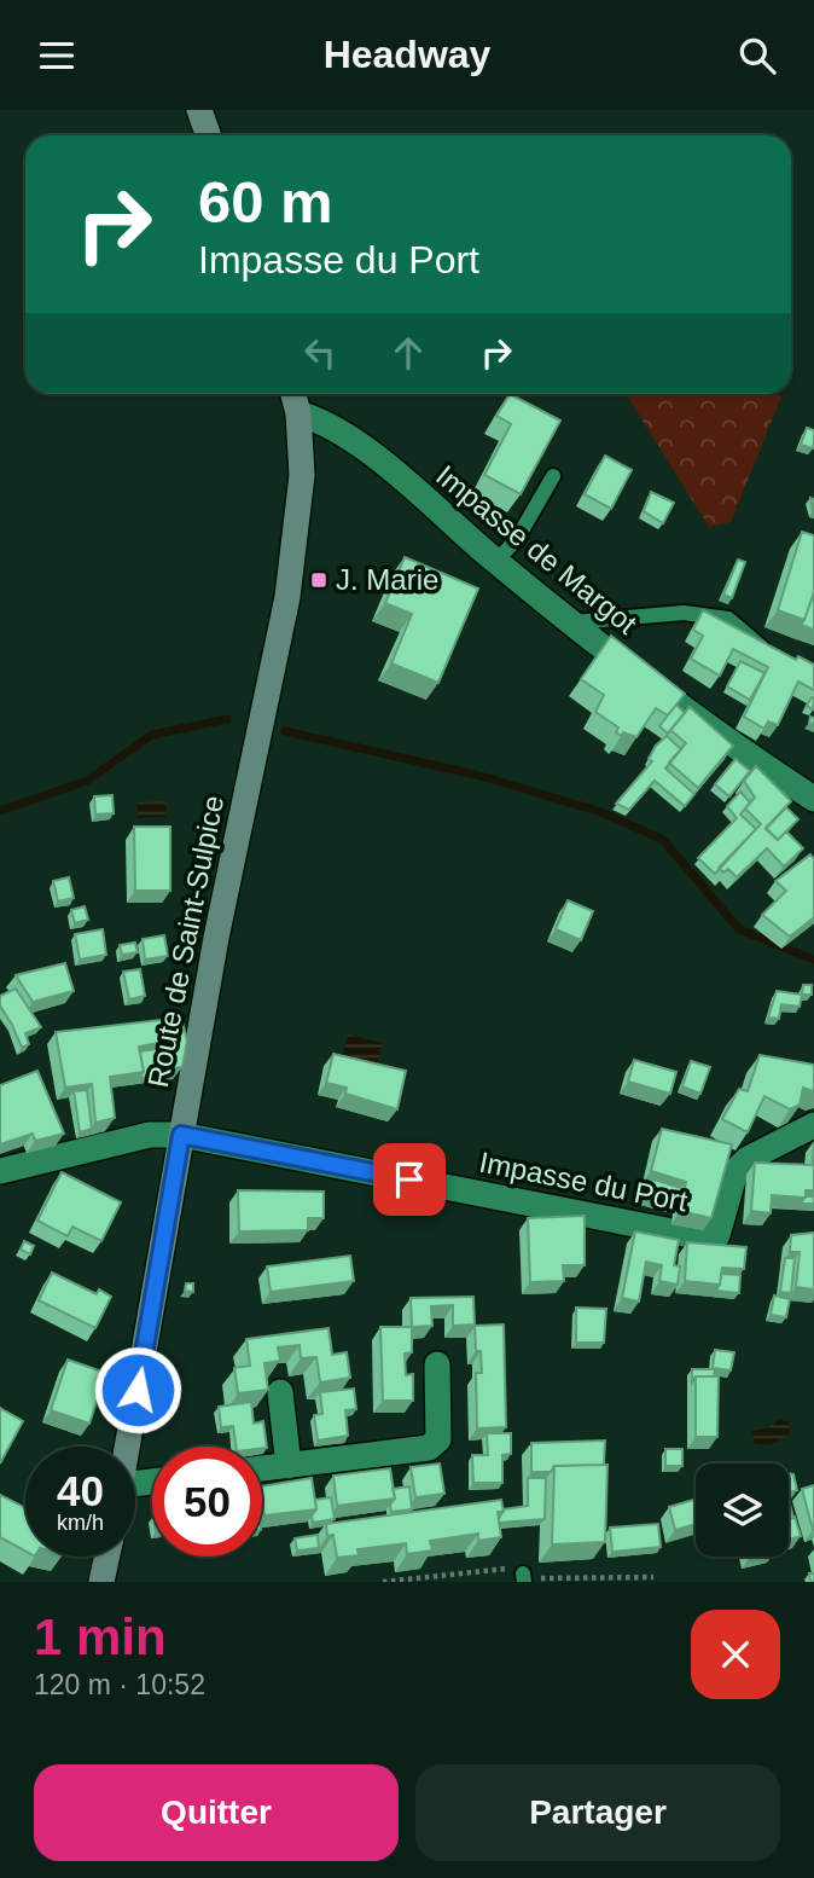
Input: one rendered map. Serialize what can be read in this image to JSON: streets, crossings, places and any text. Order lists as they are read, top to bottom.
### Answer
{
  "streets": {
    "main road": ["Route de Saint-Sulpice"],
    "street": ["Impasse de Margot", "Impasse du Port"]
  },
  "crossings": [
    ["Impasse de Margot", "Route de Saint-Sulpice"],
    ["Route de Saint-Sulpice", "Impasse du Port"]
  ],
  "places": {
    "transit": ["J. Marie"]
  },
  "page": {
    "header": "Headway",
    "turn": ["60 m", "Impasse du Port"],
    "speed": "40 km/h",
    "limit": "50",
    "heading": ["1 min", "120 m · 10:52"],
    "buttons": ["Quitter", "Partager"]
  }
}
